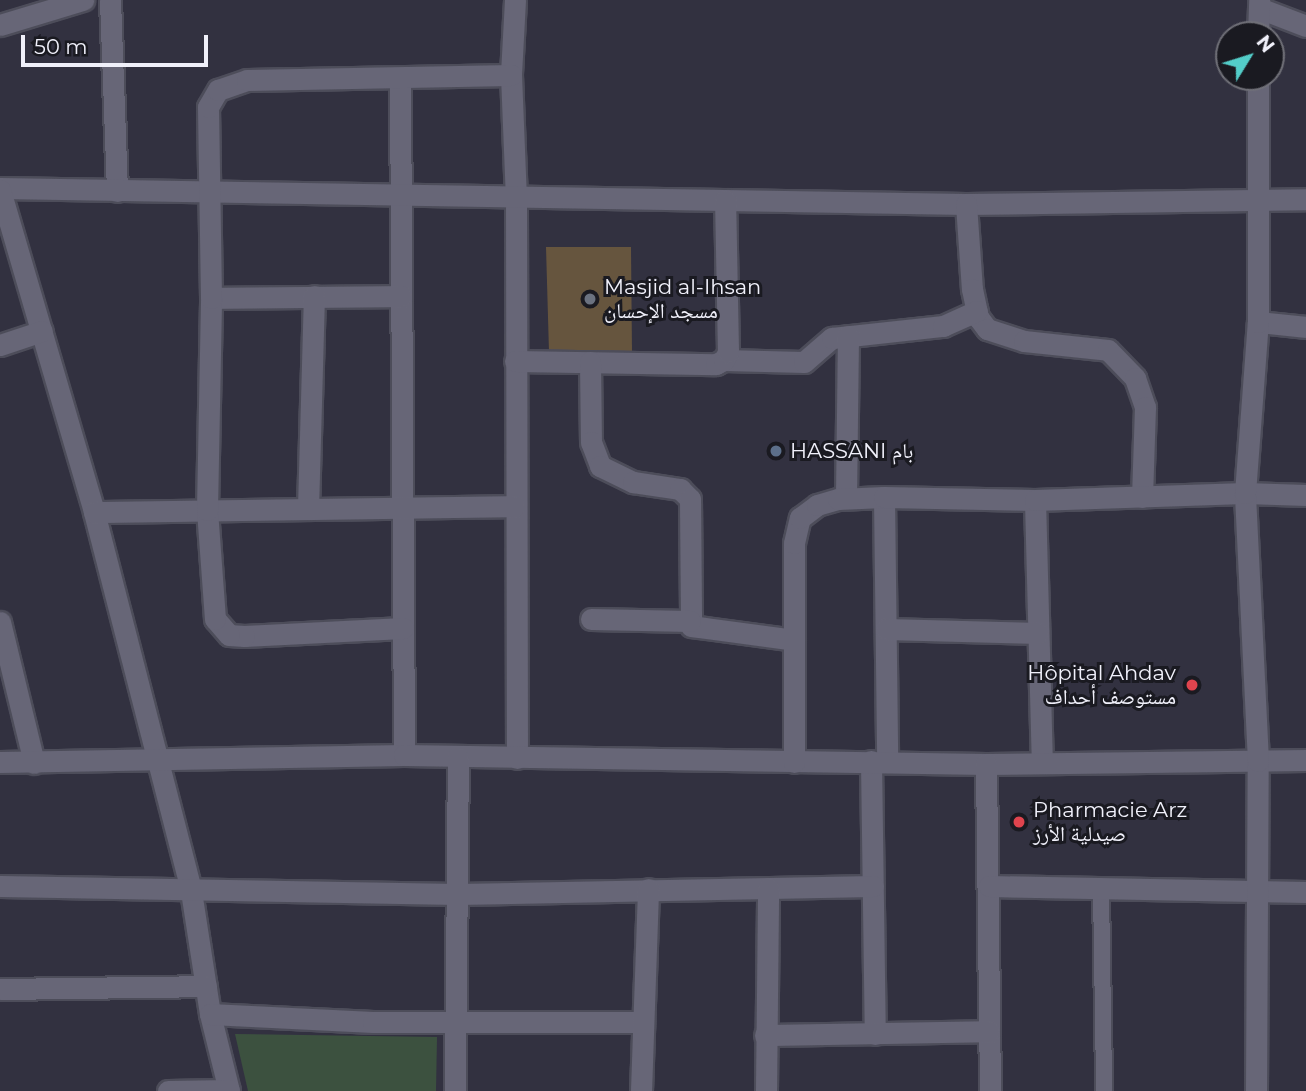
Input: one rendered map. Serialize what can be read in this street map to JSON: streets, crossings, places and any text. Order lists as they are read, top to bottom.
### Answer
{
  "places": [
    "Masjid al-Ihsan مسجد الإحسان",
    "HASSANI بام",
    "Hôpital Ahdav مستوصف أحداف",
    "Pharmacie Arz صيدلية الأرز"
  ],
  "scale_bar": "50 m",
  "north": "top right"
}
